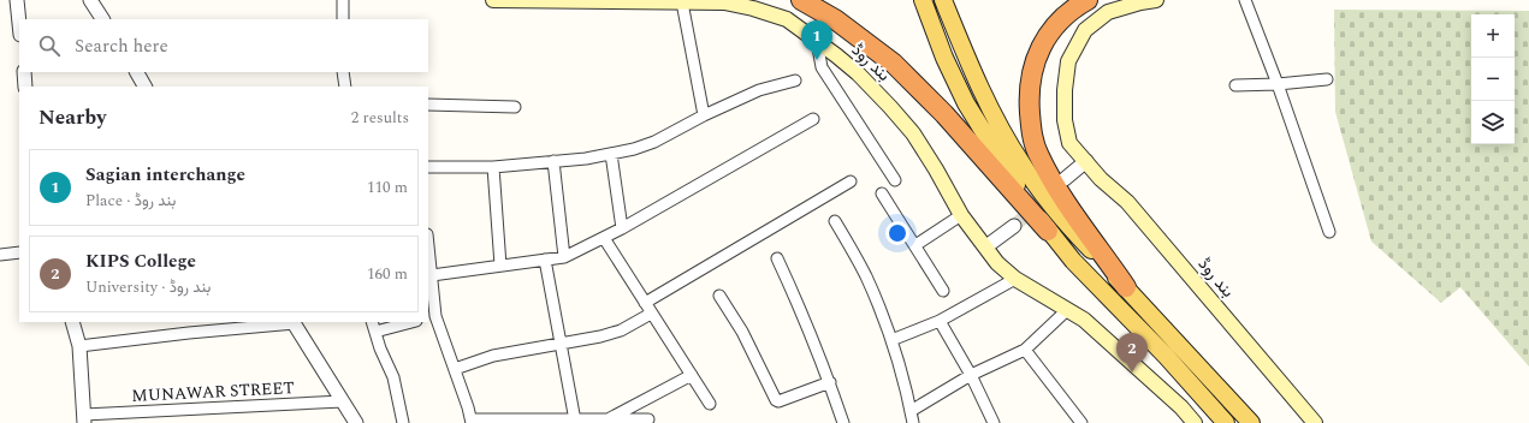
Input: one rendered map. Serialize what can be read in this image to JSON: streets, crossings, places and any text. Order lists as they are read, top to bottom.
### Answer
{
  "streets": {
    "main road": ["بند روڈ"],
    "street": ["MUNAWAR STREET"]
  },
  "page": {
    "map_buttons": ["+", "−"],
    "search": "Search here",
    "pins": ["1", "2"],
    "heading": ["Nearby", "2 results"],
    "list": [
      {
        "mark": "1",
        "name": "Sagian interchange",
        "note": "Place · بند روڈ",
        "value": "110 m"
      },
      {
        "mark": "2",
        "name": "KIPS College",
        "note": "University · بند روڈ",
        "value": "160 m"
      }
    ]
  }
}
